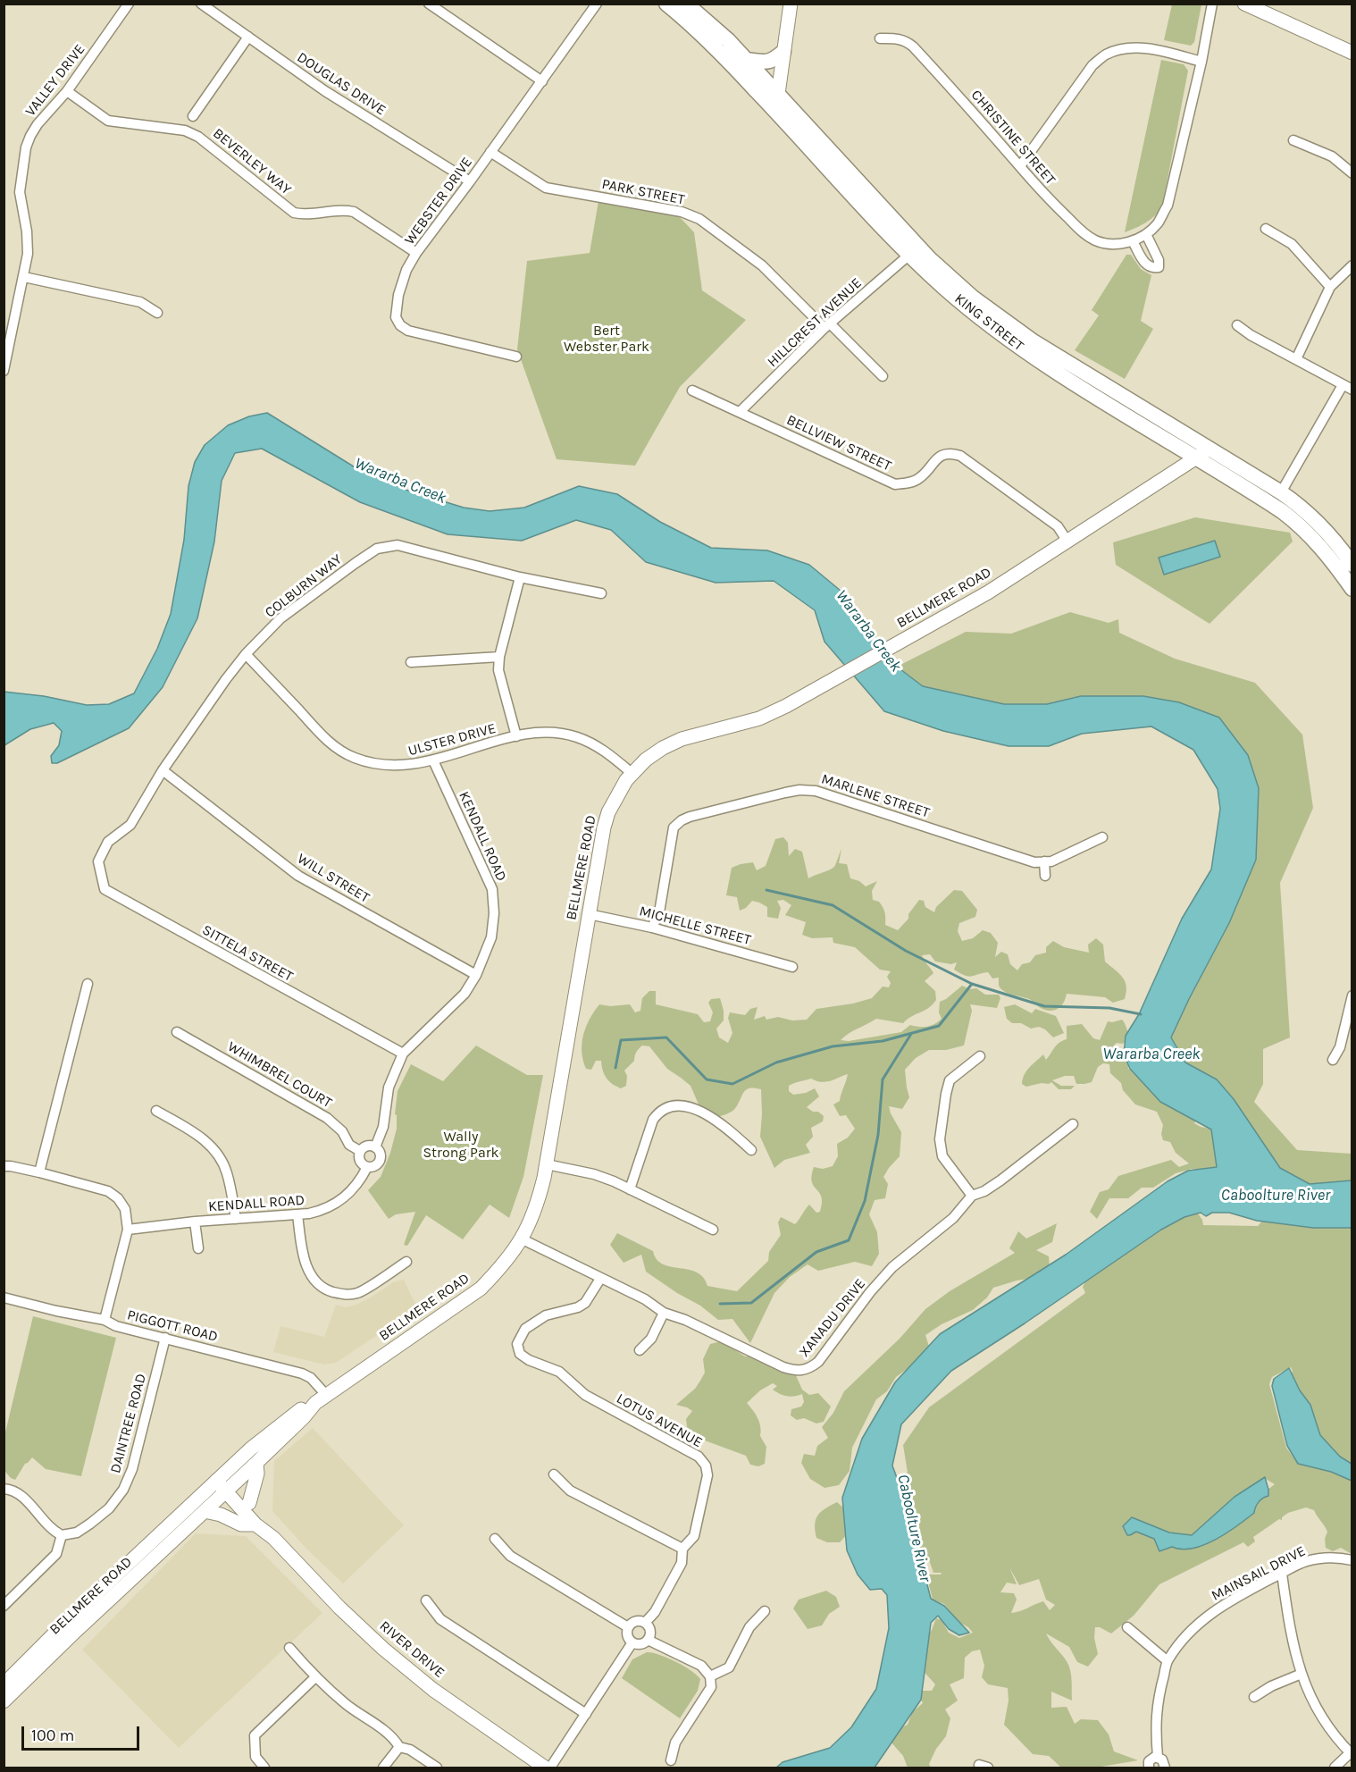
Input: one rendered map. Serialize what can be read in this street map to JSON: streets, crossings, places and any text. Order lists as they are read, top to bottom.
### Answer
{
  "streets": {
    "main road": ["KING STREET", "BELLMERE ROAD", "RIVER DRIVE"],
    "street": [
      "VALLEY DRIVE",
      "DOUGLAS DRIVE",
      "CHRISTINE STREET",
      "BEVERLEY WAY",
      "PARK STREET",
      "WEBSTER DRIVE",
      "HILLCREST AVENUE",
      "BELLVIEW STREET",
      "COLBURN WAY",
      "ULSTER DRIVE",
      "MARLENE STREET",
      "KENDALL ROAD",
      "WILL STREET",
      "MICHELLE STREET",
      "SITTELA STREET",
      "WHIMBREL COURT",
      "XANADU DRIVE",
      "PIGGOTT ROAD",
      "LOTUS AVENUE",
      "DAINTREE ROAD",
      "MAINSAIL DRIVE"
    ]
  },
  "crossings": [
    ["VALLEY DRIVE", "BEVERLEY WAY"],
    ["DOUGLAS DRIVE", "WEBSTER DRIVE"],
    ["BEVERLEY WAY", "WEBSTER DRIVE"],
    ["PARK STREET", "WEBSTER DRIVE"],
    ["PARK STREET", "HILLCREST AVENUE"],
    ["HILLCREST AVENUE", "KING STREET"],
    ["HILLCREST AVENUE", "BELLVIEW STREET"],
    ["KING STREET", "BELLMERE ROAD"],
    ["BELLVIEW STREET", "BELLMERE ROAD"],
    ["COLBURN WAY", "ULSTER DRIVE"],
    ["COLBURN WAY", "WILL STREET"],
    ["COLBURN WAY", "SITTELA STREET"],
    ["BELLMERE ROAD", "ULSTER DRIVE"],
    ["BELLMERE ROAD", "MICHELLE STREET"],
    ["BELLMERE ROAD", "XANADU DRIVE"],
    ["BELLMERE ROAD", "PIGGOTT ROAD"],
    ["BELLMERE ROAD", "RIVER DRIVE"],
    ["ULSTER DRIVE", "KENDALL ROAD"],
    ["MARLENE STREET", "MICHELLE STREET"],
    ["KENDALL ROAD", "WILL STREET"],
    ["KENDALL ROAD", "SITTELA STREET"],
    ["KENDALL ROAD", "WHIMBREL COURT"],
    ["XANADU DRIVE", "LOTUS AVENUE"],
    ["PIGGOTT ROAD", "DAINTREE ROAD"]
  ],
  "water": ["Wararba Creek", "Caboolture River"],
  "parks": ["Bert Webster Park", "Wally Strong Park"],
  "scale_bar": "100 m"
}
